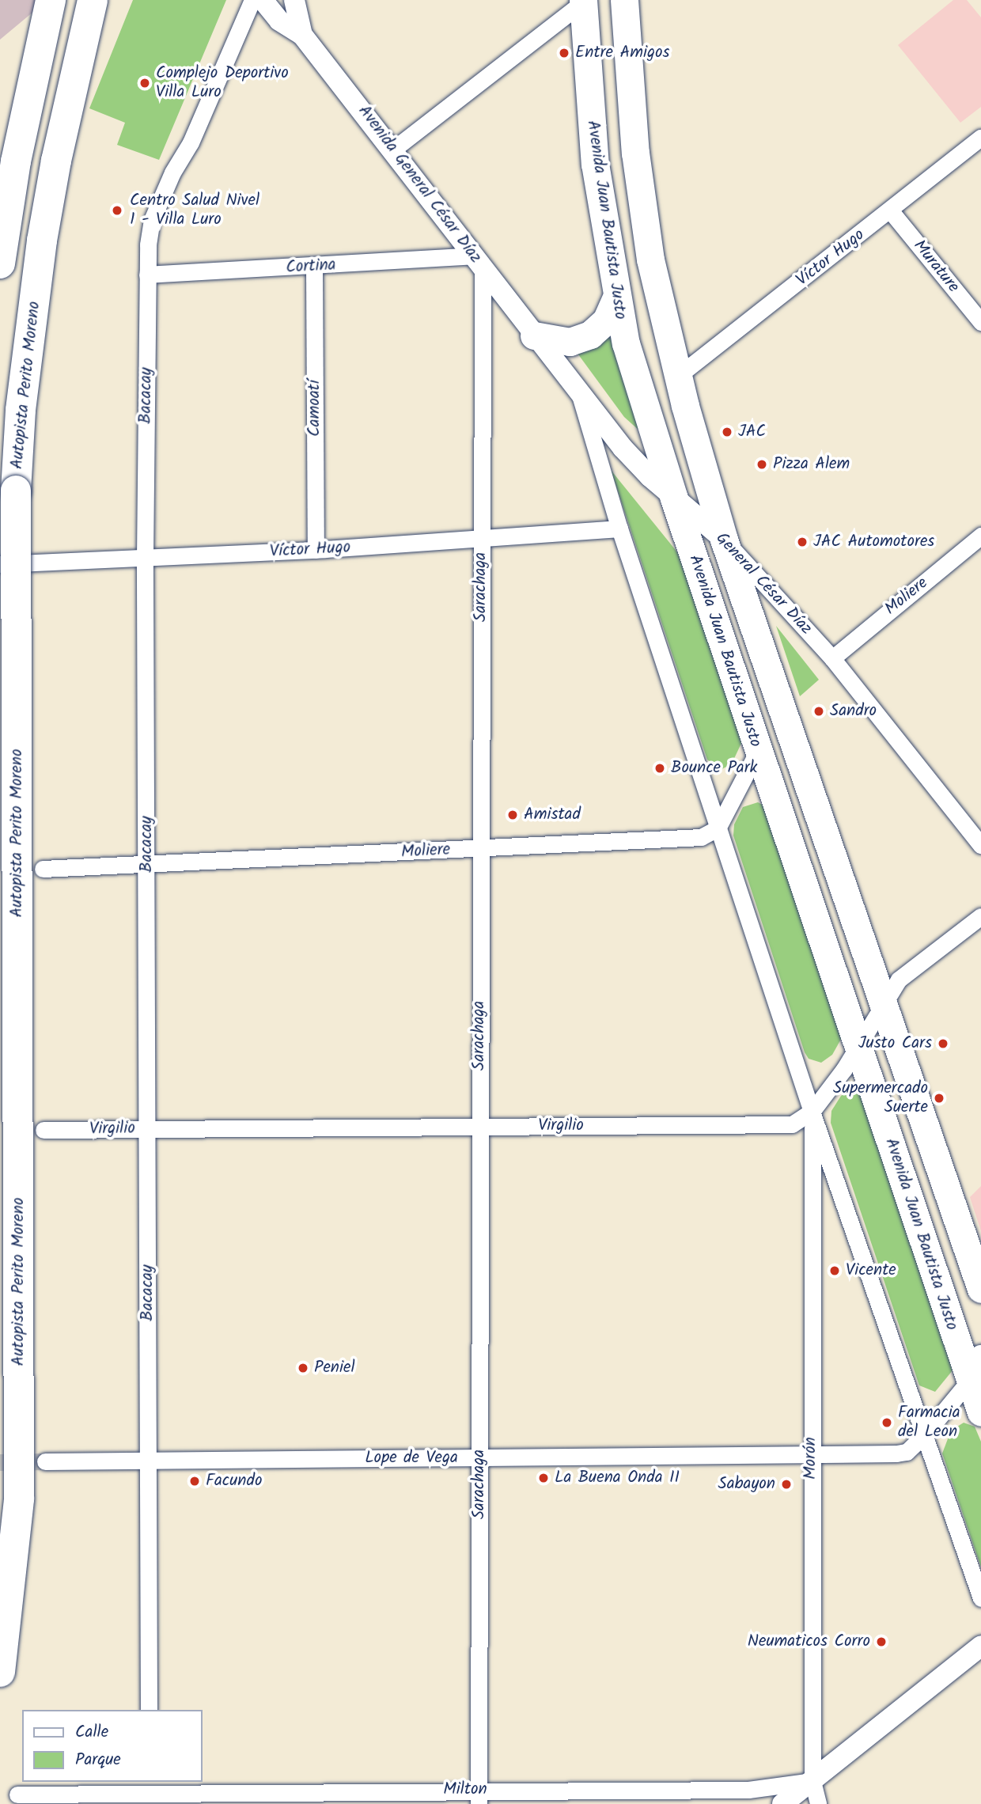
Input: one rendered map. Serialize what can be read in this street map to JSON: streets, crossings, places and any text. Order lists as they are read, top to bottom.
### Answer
{
  "streets": {
    "highway": ["Autopista Perito Moreno"],
    "main road": ["Avenida Juan Bautista Justo"],
    "street": [
      "Avenida General César Díaz",
      "Víctor Hugo",
      "Cortina",
      "Murature",
      "Bacacay",
      "Camoatí",
      "General César Díaz",
      "Sarachaga",
      "Moliere",
      "Virgilio",
      "Lope de Vega",
      "Morón",
      "Milton"
    ]
  },
  "crossings": [
    ["Avenida General César Díaz", "Cortina"],
    ["Avenida General César Díaz", "General César Díaz"],
    ["Avenida General César Díaz", "Sarachaga"],
    ["Avenida Juan Bautista Justo", "Víctor Hugo"],
    ["Avenida Juan Bautista Justo", "General César Díaz"],
    ["Avenida Juan Bautista Justo", "Virgilio"],
    ["Avenida Juan Bautista Justo", "Lope de Vega"],
    ["Víctor Hugo", "Murature"],
    ["Víctor Hugo", "Bacacay"],
    ["Víctor Hugo", "Camoatí"],
    ["Víctor Hugo", "Sarachaga"],
    ["Cortina", "Bacacay"],
    ["Cortina", "Camoatí"],
    ["Cortina", "Sarachaga"],
    ["Bacacay", "Moliere"],
    ["Bacacay", "Virgilio"],
    ["Bacacay", "Lope de Vega"],
    ["General César Díaz", "Moliere"],
    ["Sarachaga", "Moliere"],
    ["Sarachaga", "Virgilio"],
    ["Sarachaga", "Lope de Vega"],
    ["Sarachaga", "Milton"],
    ["Virgilio", "Morón"],
    ["Lope de Vega", "Morón"],
    ["Morón", "Milton"]
  ],
  "places": [
    "Entre Amigos",
    "Complejo Deportivo Villa Luro",
    "Centro Salud Nivel 1 - Villa Luro",
    "JAC",
    "Pizza Alem",
    "JAC Automotores",
    "Sandro",
    "Bounce Park",
    "Amistad",
    "Justo Cars",
    "Supermercado Suerte",
    "Vicente",
    "Peniel",
    "Farmacia del Leon",
    "La Buena Onda II",
    "Facundo",
    "Sabayon",
    "Neumaticos Corro"
  ],
  "legend": ["Calle", "Parque"]
}
